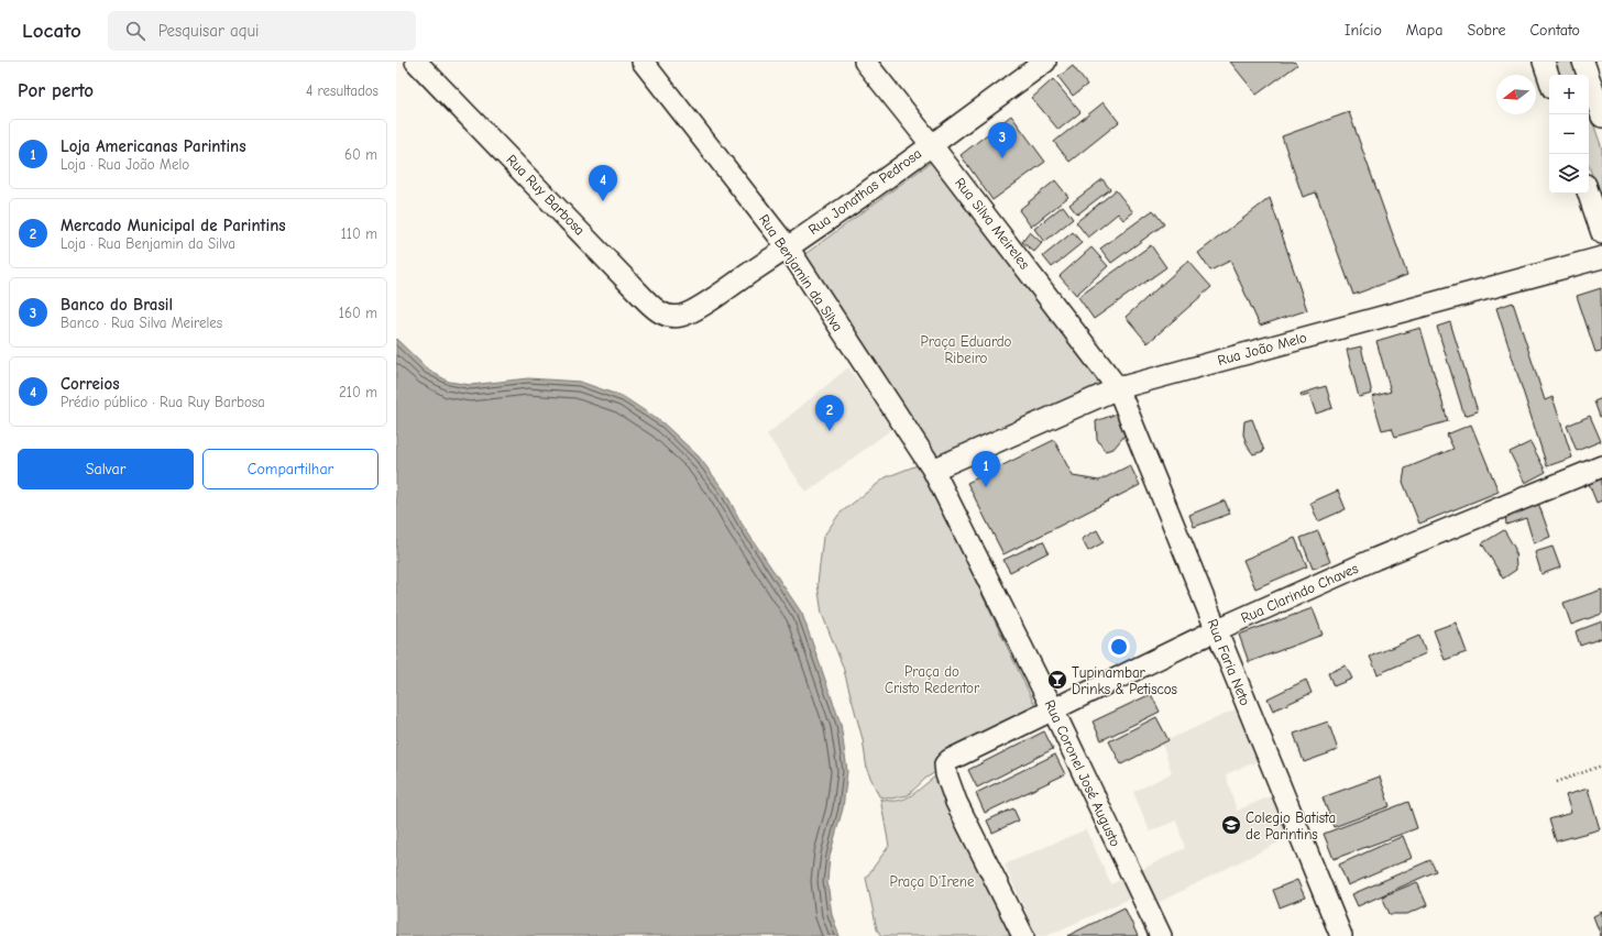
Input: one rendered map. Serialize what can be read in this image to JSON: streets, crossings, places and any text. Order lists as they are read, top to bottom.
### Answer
{
  "streets": {
    "street": [
      "Rua Jonathas Pedrosa",
      "Rua Ruy Barbosa",
      "Rua Silva Meireles",
      "Rua Benjamin da Silva",
      "Rua João Melo",
      "Rua Clarindo Chaves",
      "Rua Faria Neto",
      "Rua Coronel José Augusto"
    ]
  },
  "crossings": [
    ["Rua Jonathas Pedrosa", "Rua Ruy Barbosa"],
    ["Rua Jonathas Pedrosa", "Rua Silva Meireles"],
    ["Rua Jonathas Pedrosa", "Rua Benjamin da Silva"],
    ["Rua Silva Meireles", "Rua João Melo"],
    ["Rua Silva Meireles", "Rua Faria Neto"],
    ["Rua Benjamin da Silva", "Rua João Melo"],
    ["Rua Benjamin da Silva", "Rua Coronel José Augusto"],
    ["Rua João Melo", "Rua Faria Neto"],
    ["Rua João Melo", "Rua Coronel José Augusto"],
    ["Rua Clarindo Chaves", "Rua Faria Neto"],
    ["Rua Clarindo Chaves", "Rua Coronel José Augusto"]
  ],
  "parks": ["Praça Eduardo Ribeiro", "Praça do Cristo Redentor", "Praça D'Irene"],
  "places": {
    "bar": ["Tupinambar Drinks & Petiscos"],
    "school or university": ["Colegio Batista de Parintins"]
  },
  "north": "left",
  "page": {
    "header": "Locato",
    "search": "Pesquisar aqui",
    "nav": [
      "Início",
      "Mapa",
      "Sobre",
      "Contato"
    ],
    "heading": ["Por perto", "4 resultados"],
    "map_buttons": ["+", "−"],
    "list": [
      {
        "mark": "1",
        "name": "Loja Americanas Parintins",
        "note": "Loja · Rua João Melo",
        "value": "60 m"
      },
      {
        "mark": "2",
        "name": "Mercado Municipal de Parintins",
        "note": "Loja · Rua Benjamin da Silva",
        "value": "110 m"
      },
      {
        "mark": "3",
        "name": "Banco do Brasil",
        "note": "Banco · Rua Silva Meireles",
        "value": "160 m"
      },
      {
        "mark": "4",
        "name": "Correios",
        "note": "Prédio público · Rua Ruy Barbosa",
        "value": "210 m"
      }
    ],
    "pins": [
      "3",
      "4",
      "2",
      "1"
    ],
    "buttons": ["Salvar", "Compartilhar"]
  }
}
